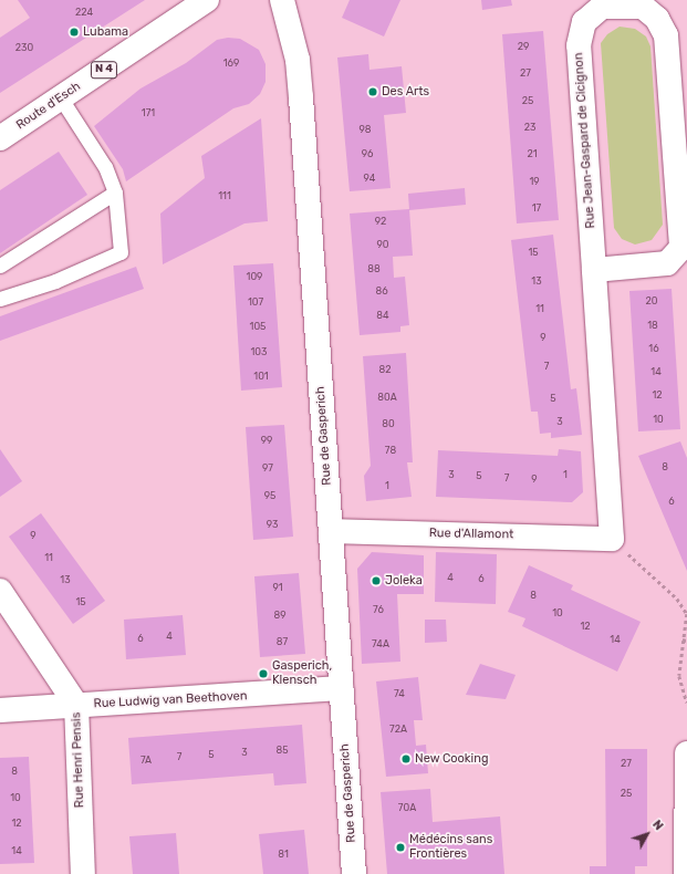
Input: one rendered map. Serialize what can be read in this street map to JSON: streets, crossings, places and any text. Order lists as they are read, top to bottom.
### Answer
{
  "streets": {
    "street": [
      "N 4",
      "Route d'Esch",
      "Rue Jean-Gaspard de Cicignon",
      "Rue de Gasperich",
      "Rue d'Allamont",
      "Rue Ludwig van Beethoven",
      "Rue Henri Pensis"
    ]
  },
  "crossings": [
    ["Rue Jean-Gaspard de Cicignon", "Rue d'Allamont"],
    ["Rue de Gasperich", "Rue d'Allamont"],
    ["Rue de Gasperich", "Rue Ludwig van Beethoven"],
    ["Rue Ludwig van Beethoven", "Rue Henri Pensis"]
  ],
  "places": [
    "Lubama",
    "Des Arts",
    "Joleka",
    "Gasperich, Klensch",
    "New Cooking",
    "Médécins sans Frontières"
  ],
  "house_numbers": [
    "224",
    "29",
    "230",
    "169",
    "27",
    "25",
    "171",
    "23",
    "98",
    "96",
    "21",
    "94",
    "19",
    "111",
    "17",
    "92",
    "90",
    "15",
    "88",
    "109",
    "13",
    "86",
    "20",
    "107",
    "11",
    "84",
    "18",
    "105",
    "9",
    "16",
    "103",
    "7",
    "82",
    "14",
    "101",
    "12",
    "80A",
    "5",
    "10",
    "3",
    "80",
    "99",
    "78",
    "8",
    "97",
    "3",
    "1",
    "5",
    "7",
    "9",
    "1",
    "95",
    "6",
    "93",
    "9",
    "11",
    "4",
    "6",
    "13",
    "91",
    "8",
    "15",
    "76",
    "10",
    "89",
    "12",
    "4",
    "6",
    "14",
    "87",
    "74A",
    "74",
    "72A",
    "85",
    "3",
    "5",
    "7",
    "7A",
    "27",
    "8",
    "25",
    "10",
    "70A",
    "12",
    "14",
    "81"
  ],
  "north": "top right"
}
